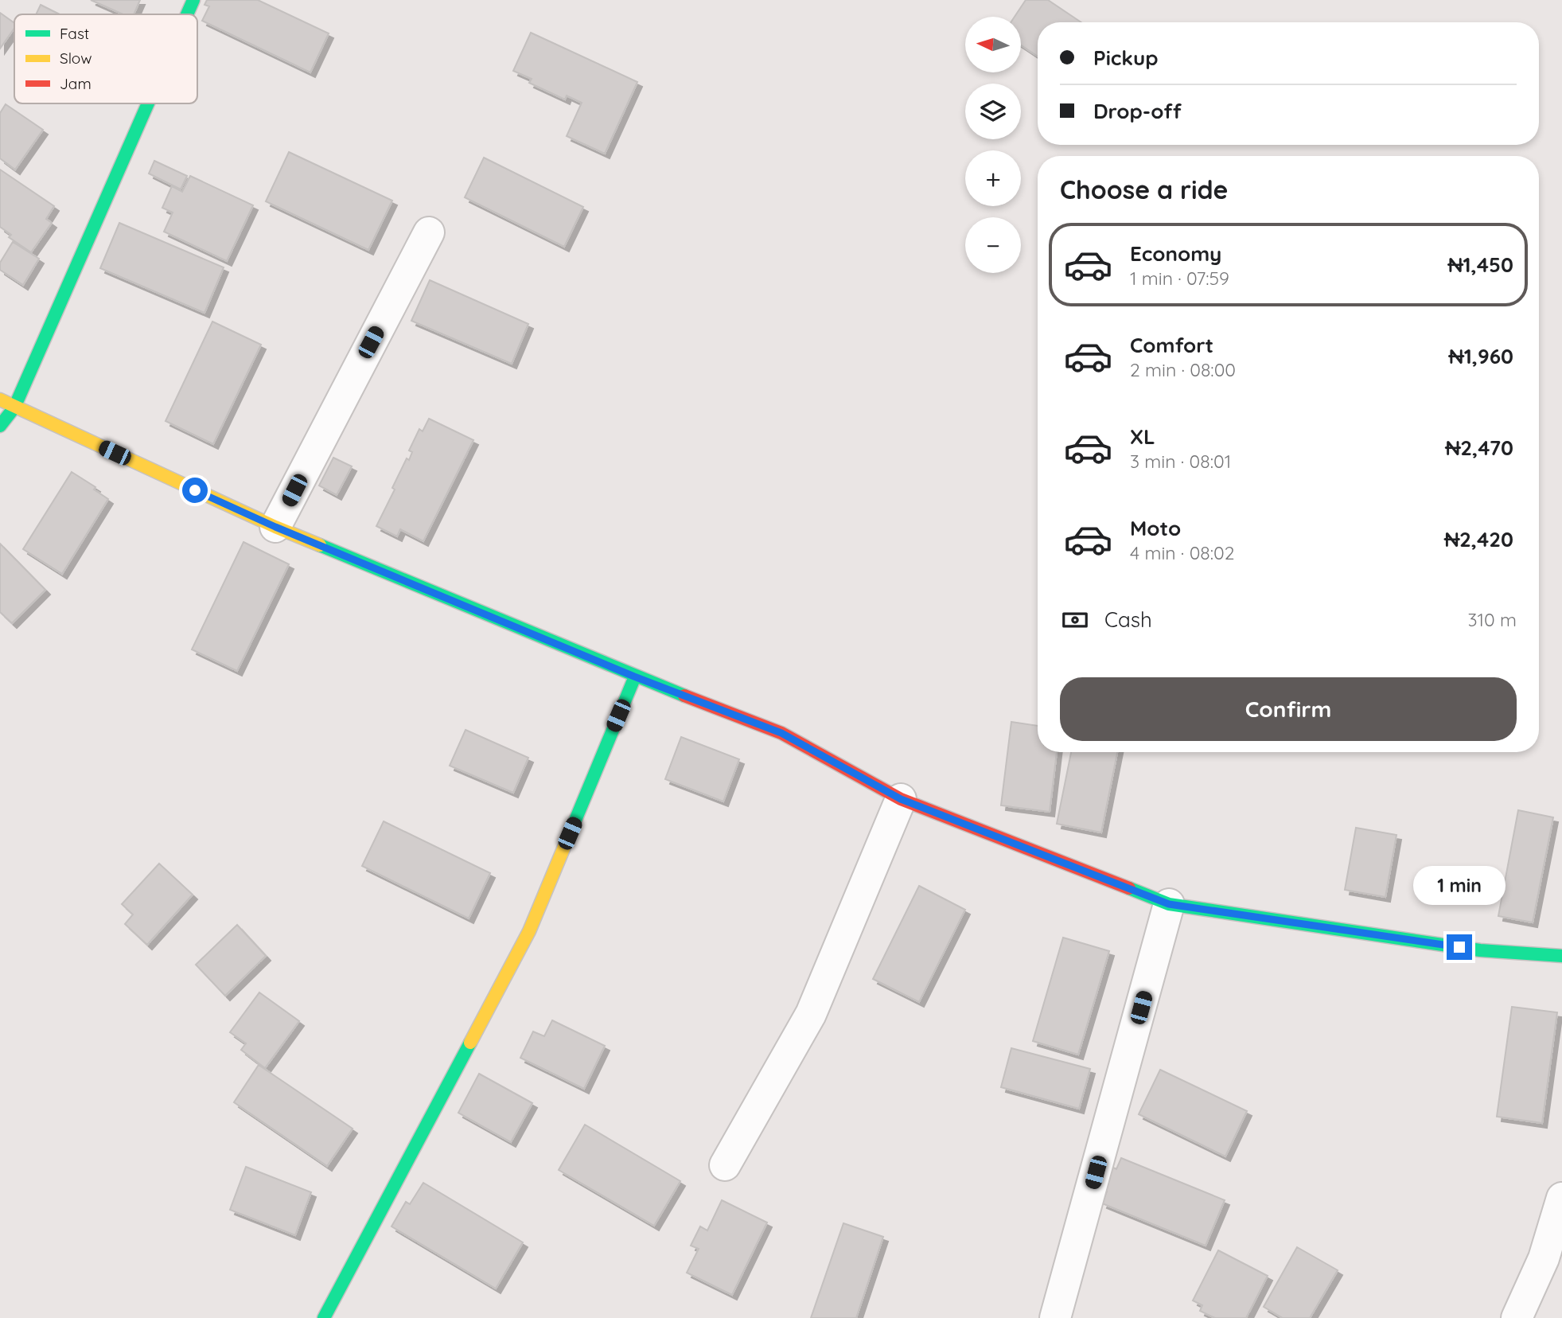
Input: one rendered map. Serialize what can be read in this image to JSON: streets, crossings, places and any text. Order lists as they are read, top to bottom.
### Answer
{
  "legend": ["Fast", "Slow", "Jam"],
  "north": "left",
  "page": {
    "map_buttons": ["+", "−"],
    "banner": ["Pickup", "Drop-off"],
    "heading": "Choose a ride",
    "list": [
      {
        "name": "Economy",
        "note": "1 min · 07:59",
        "value": "₦1,450"
      },
      {
        "name": "Comfort",
        "note": "2 min · 08:00",
        "value": "₦1,960"
      },
      {
        "name": "XL",
        "note": "3 min · 08:01",
        "value": "₦2,470"
      },
      {
        "name": "Moto",
        "note": "4 min · 08:02",
        "value": "₦2,420"
      }
    ],
    "pay": ["Cash", "310 m"],
    "buttons": "Confirm",
    "bubble": "1 min"
  }
}
